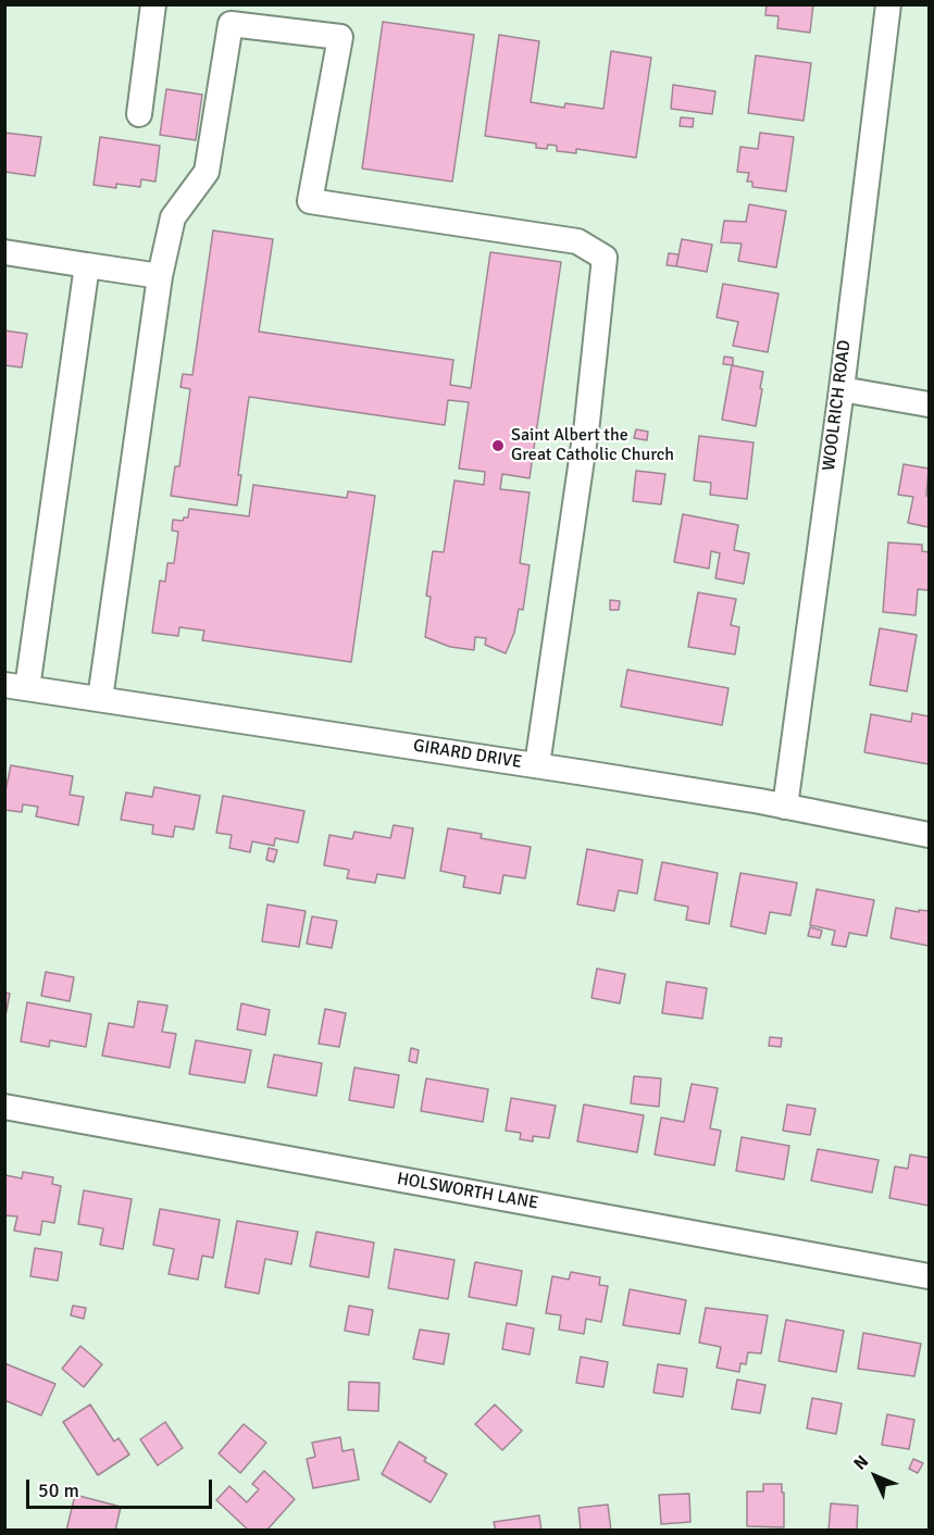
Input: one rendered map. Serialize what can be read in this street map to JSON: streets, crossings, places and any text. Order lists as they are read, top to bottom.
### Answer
{
  "streets": {
    "street": ["WOOLRICH ROAD", "GIRARD DRIVE", "HOLSWORTH LANE"]
  },
  "crossings": [
    ["WOOLRICH ROAD", "GIRARD DRIVE"]
  ],
  "places": ["Saint Albert the Great Catholic Church"],
  "scale_bar": "50 m",
  "north": "top left"
}
